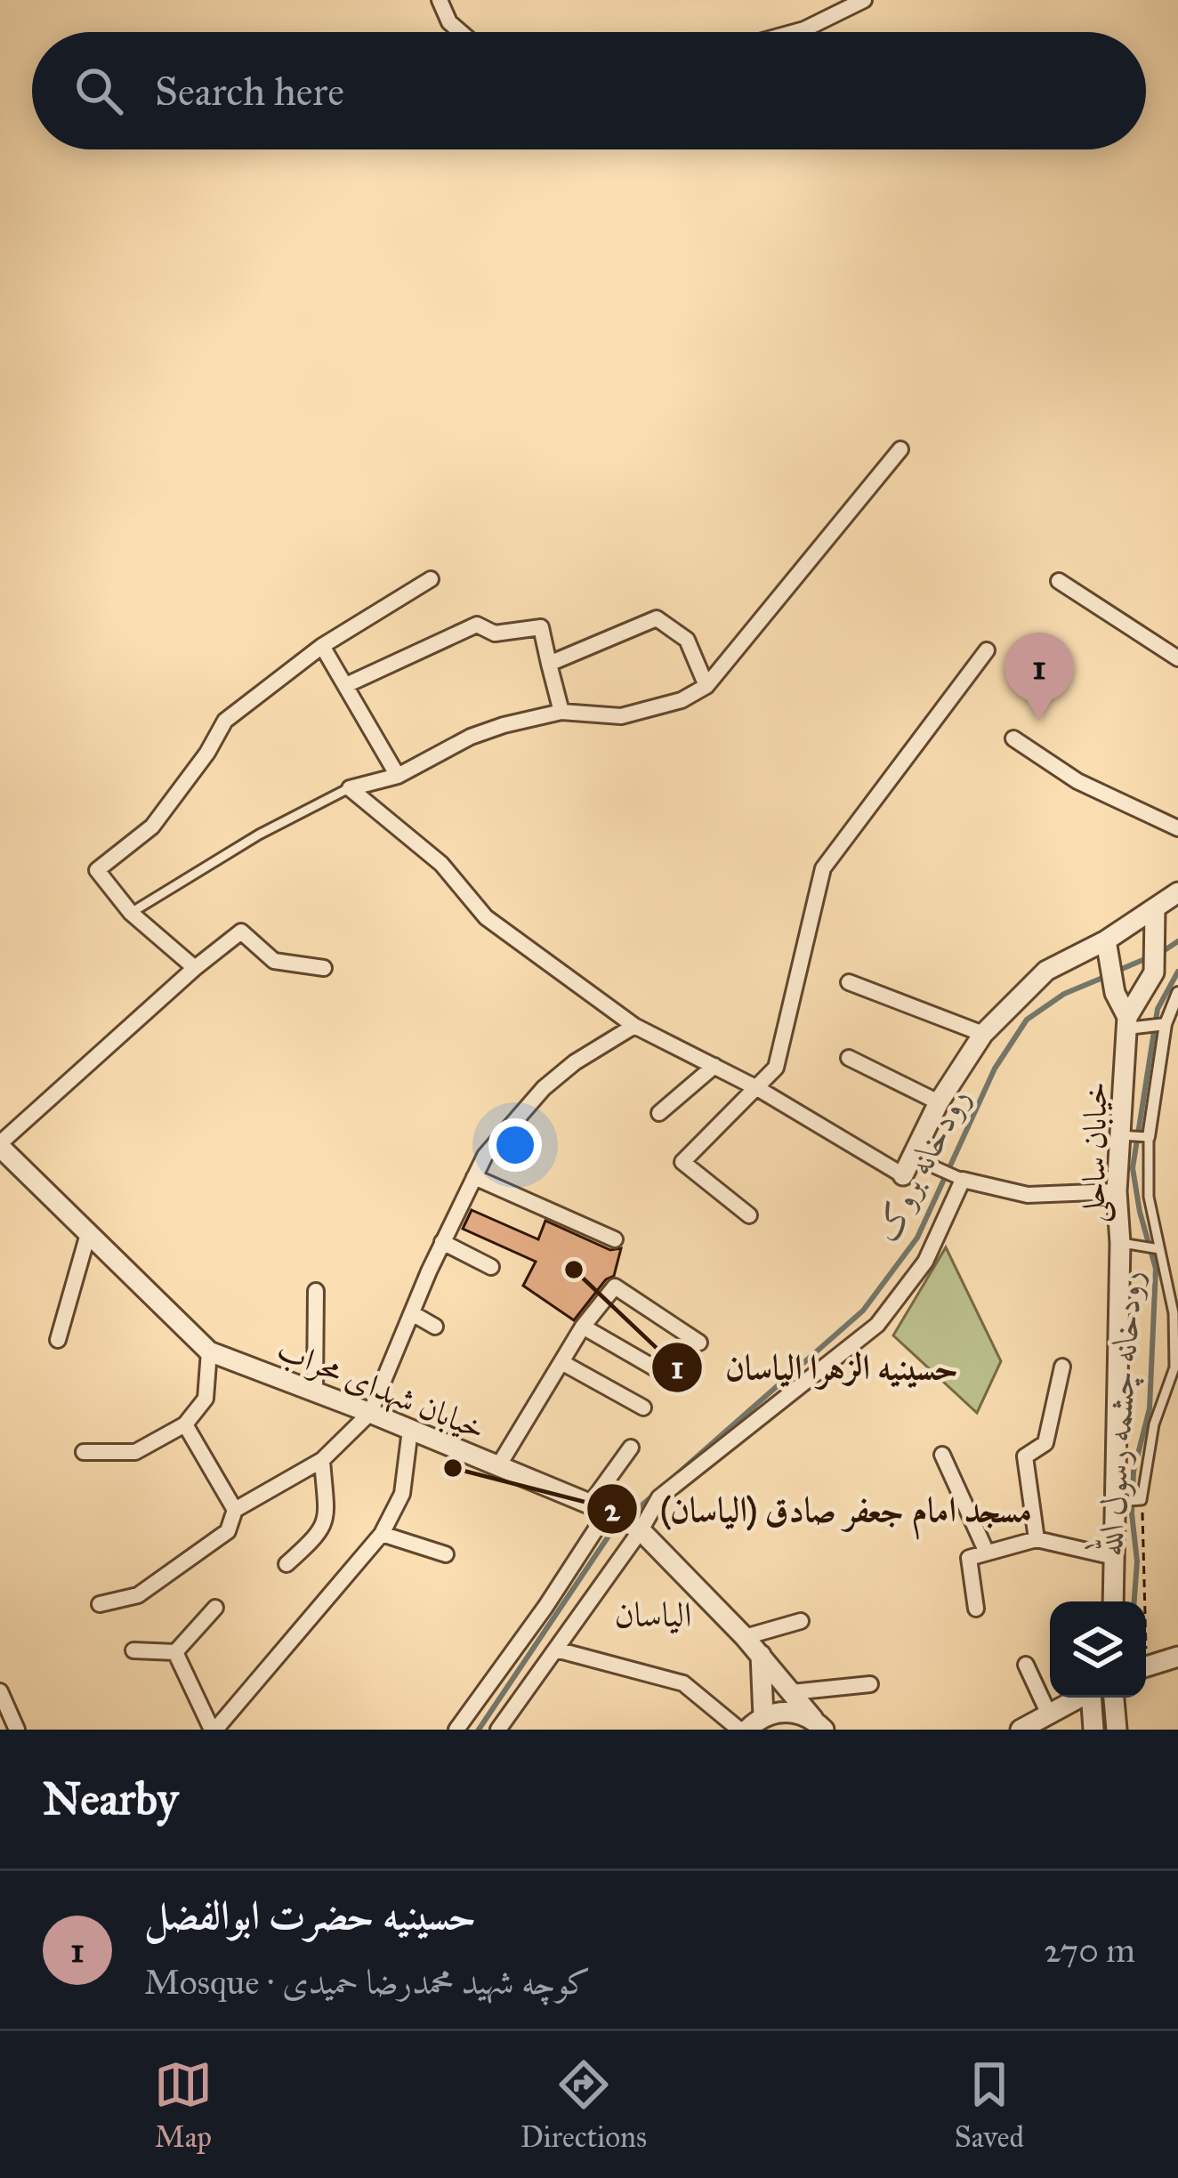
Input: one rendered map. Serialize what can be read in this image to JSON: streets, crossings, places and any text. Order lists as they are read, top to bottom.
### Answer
{
  "streets": {
    "street": ["خیابان ساحلی", "خیابان شهدای محراب"]
  },
  "districts": ["الیاسان"],
  "water": ["رودخانه بروک", "رودخانه چشمه رسول الله"],
  "places": ["حسینیه الزهرا الیاسان", "مسجد امام جعفر صادق (الیاسان)"],
  "page": {
    "search": "Search here",
    "pins": "1",
    "heading": "Nearby",
    "list": [
      {
        "mark": "1",
        "name": "حسینیه حضرت ابوالفضل",
        "note": "Mosque · کوچه شهید محمدرضا حمیدی",
        "value": "270 m"
      }
    ],
    "nav": ["Map", "Directions", "Saved"]
  }
}
